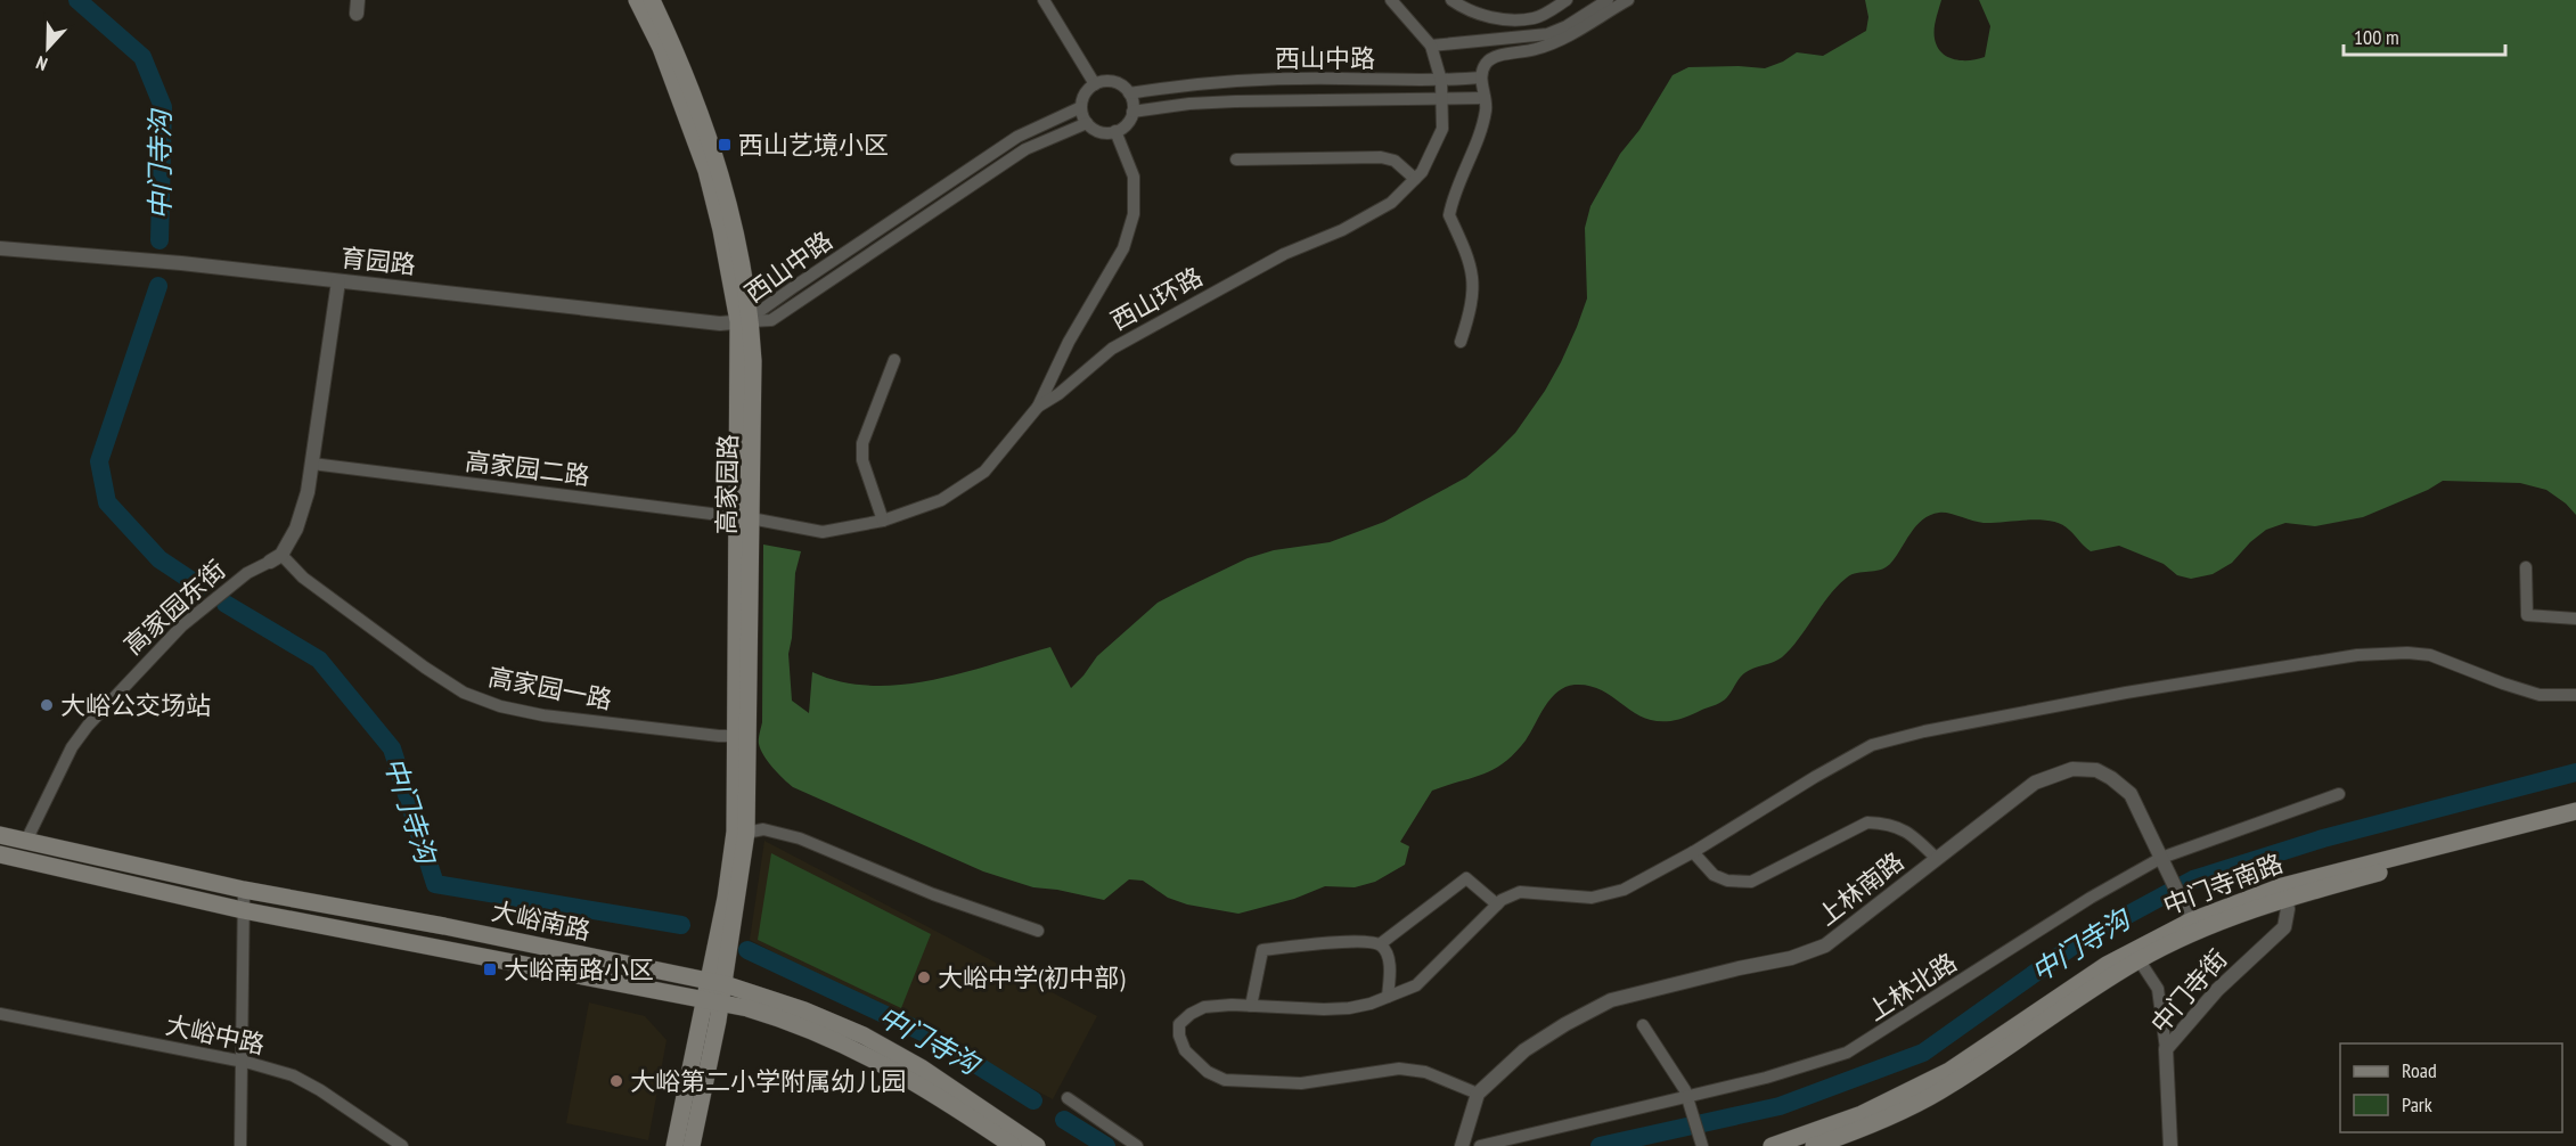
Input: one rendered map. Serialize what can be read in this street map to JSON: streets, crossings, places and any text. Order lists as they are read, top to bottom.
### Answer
{
  "streets": {
    "main road": ["高家园路", "中门寺南路", "大峪南路"],
    "street": [
      "西山中路",
      "育园路",
      "西山环路",
      "高家园二路",
      "高家园东街",
      "高家园一路",
      "上林南路",
      "上林北路",
      "中门寺街",
      "大峪中路"
    ]
  },
  "crossings": [
    ["西山中路", "育园路"],
    ["西山中路", "西山环路"],
    ["西山中路", "高家园路"],
    ["育园路", "高家园路"],
    ["西山环路", "高家园二路"],
    ["西山环路", "高家园路"],
    ["高家园二路", "高家园路"],
    ["高家园路", "高家园一路"],
    ["高家园路", "大峪南路"],
    ["高家园东街", "高家园一路"],
    ["高家园东街", "大峪南路"],
    ["中门寺南路", "上林南路"],
    ["中门寺南路", "中门寺街"],
    ["上林南路", "上林北路"]
  ],
  "water": ["中门寺沟"],
  "places": {
    "transit": ["西山艺境小区", "大峪南路小区"],
    "other": ["大峪公交场站", "大峪中学(初中部)", "大峪第二小学附属幼儿园"]
  },
  "legend": ["Road", "Park"],
  "scale_bar": "100 m",
  "north": "bottom"
}
